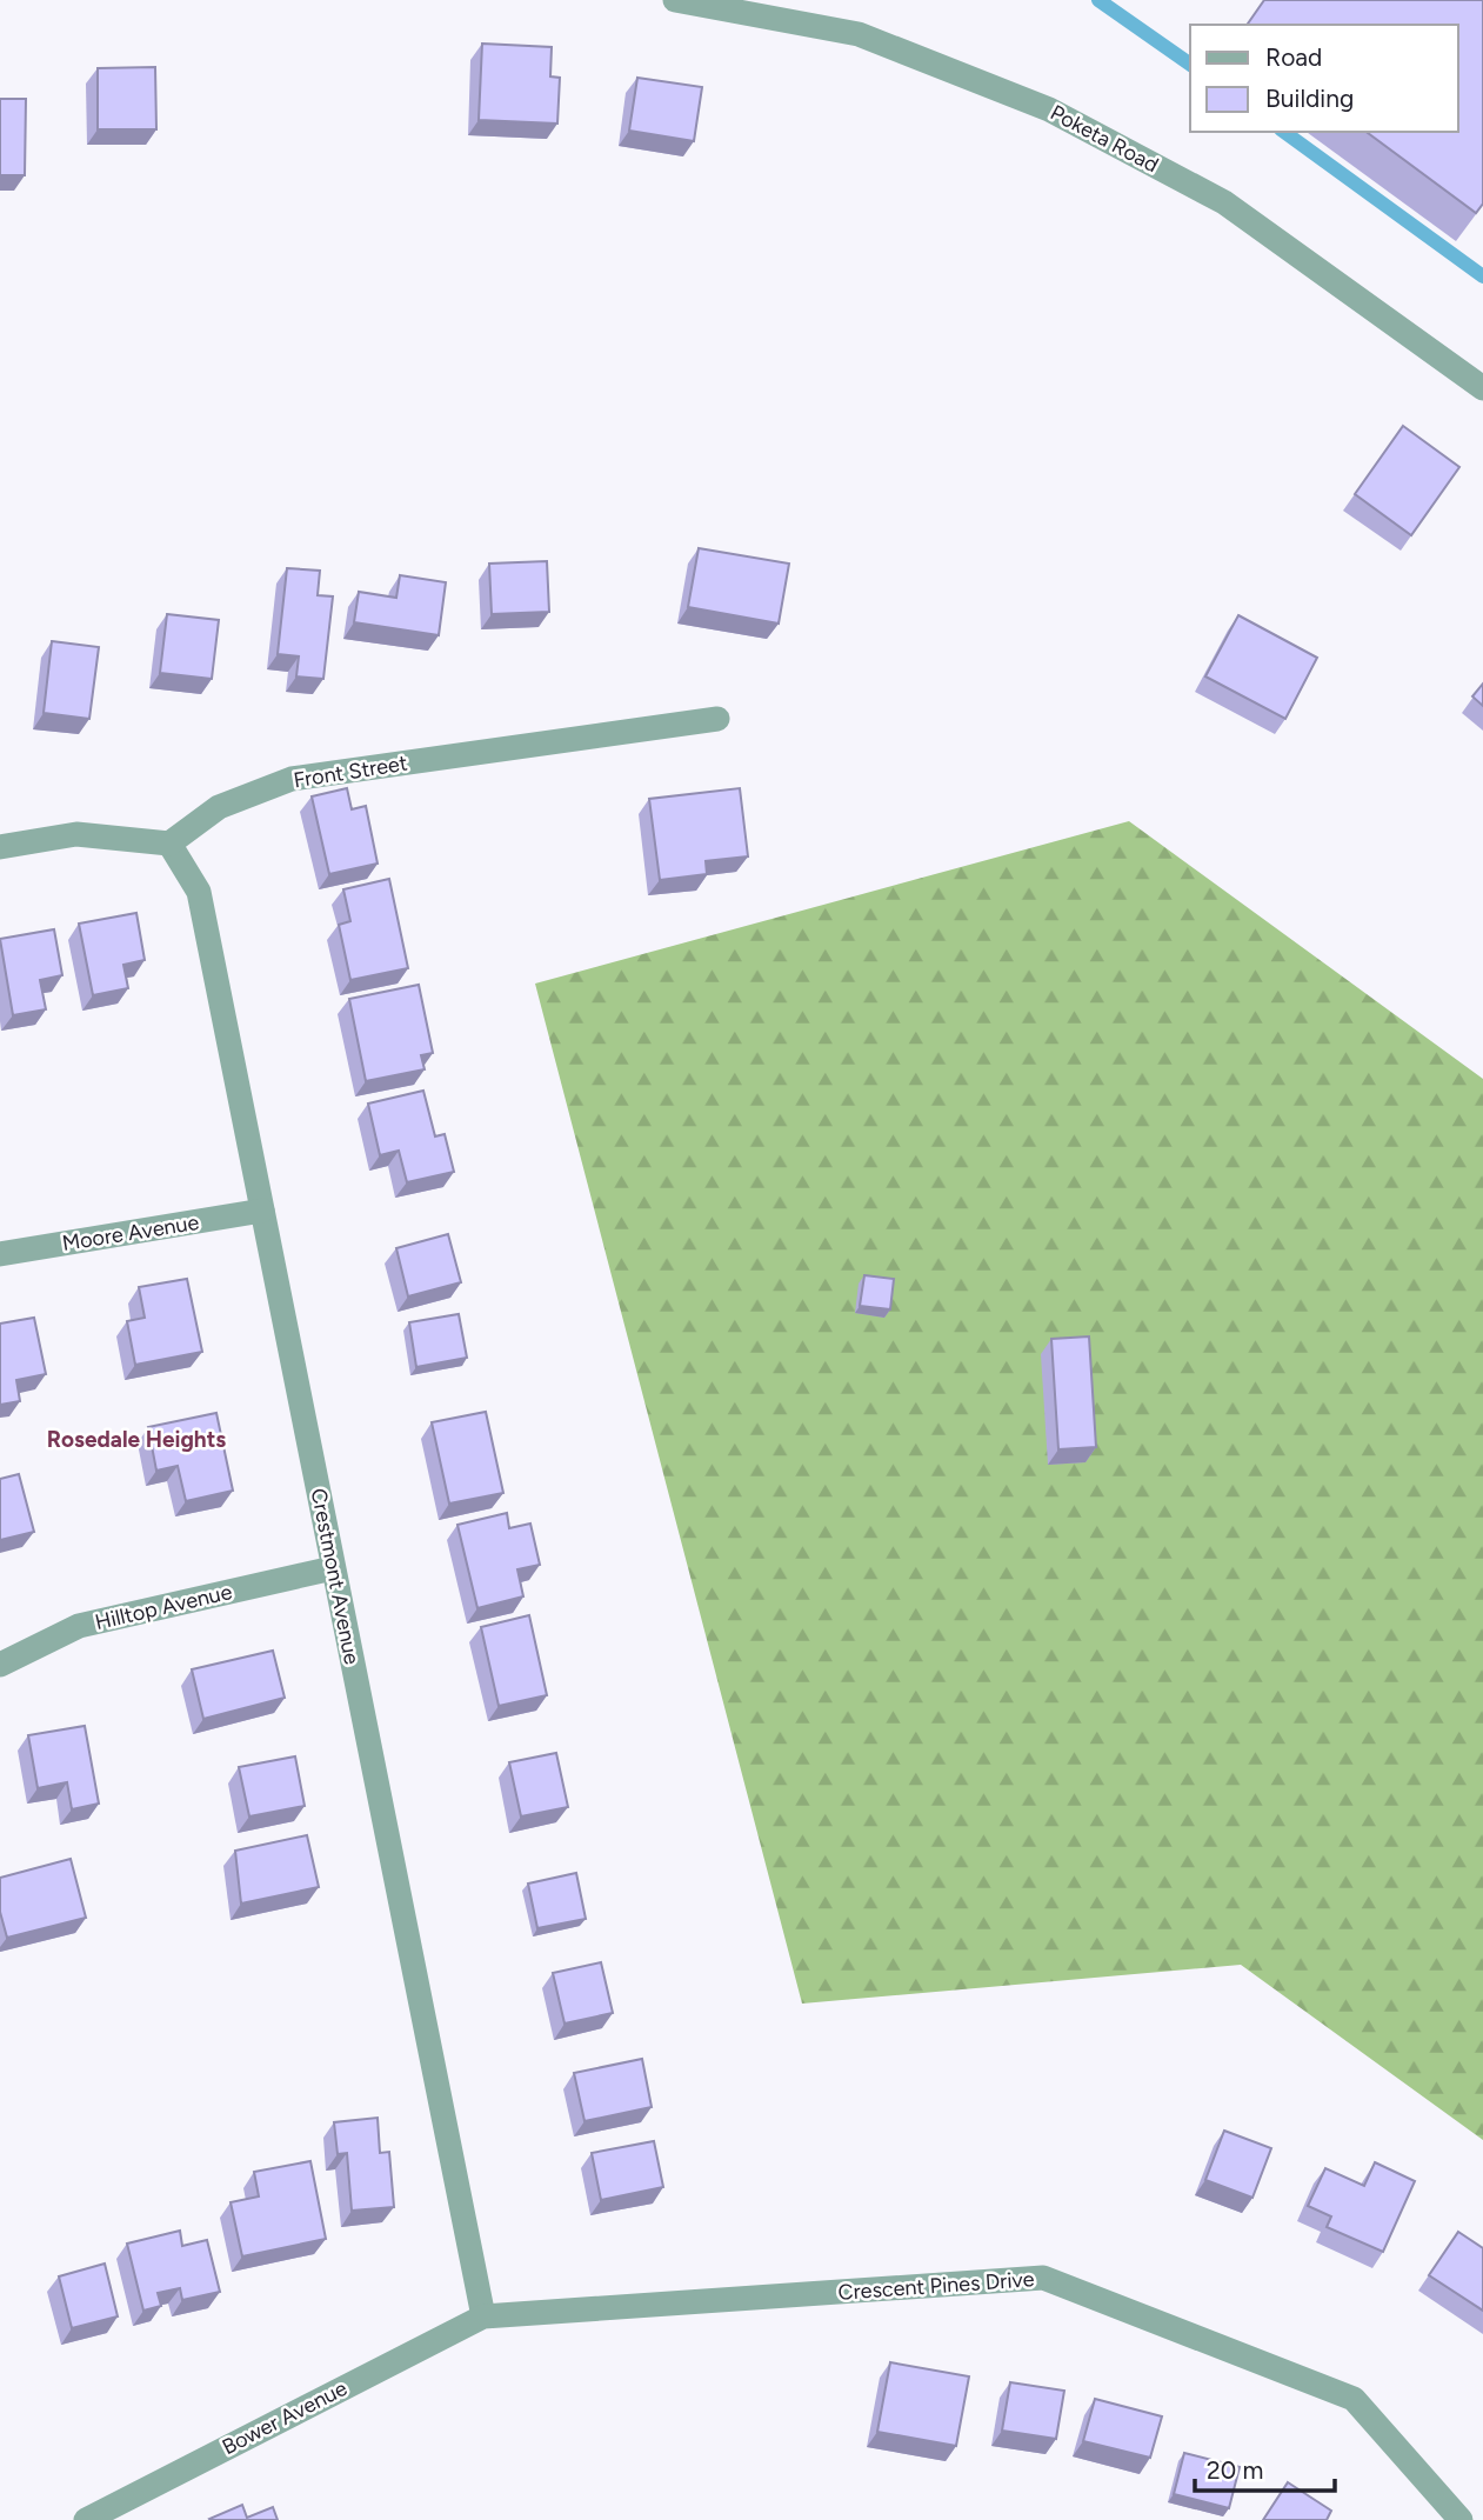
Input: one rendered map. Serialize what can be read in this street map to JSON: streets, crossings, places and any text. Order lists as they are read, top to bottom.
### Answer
{
  "streets": {
    "street": [
      "Poketa Road",
      "Front Street",
      "Moore Avenue",
      "Crestmont Avenue",
      "Hilltop Avenue",
      "Crescent Pines Drive",
      "Bower Avenue"
    ]
  },
  "crossings": [
    ["Front Street", "Crestmont Avenue"],
    ["Moore Avenue", "Crestmont Avenue"],
    ["Crestmont Avenue", "Hilltop Avenue"],
    ["Crestmont Avenue", "Crescent Pines Drive"],
    ["Crestmont Avenue", "Bower Avenue"],
    ["Crescent Pines Drive", "Bower Avenue"]
  ],
  "districts": ["Rosedale Heights"],
  "legend": ["Road", "Building"],
  "scale_bar": "20 m"
}
